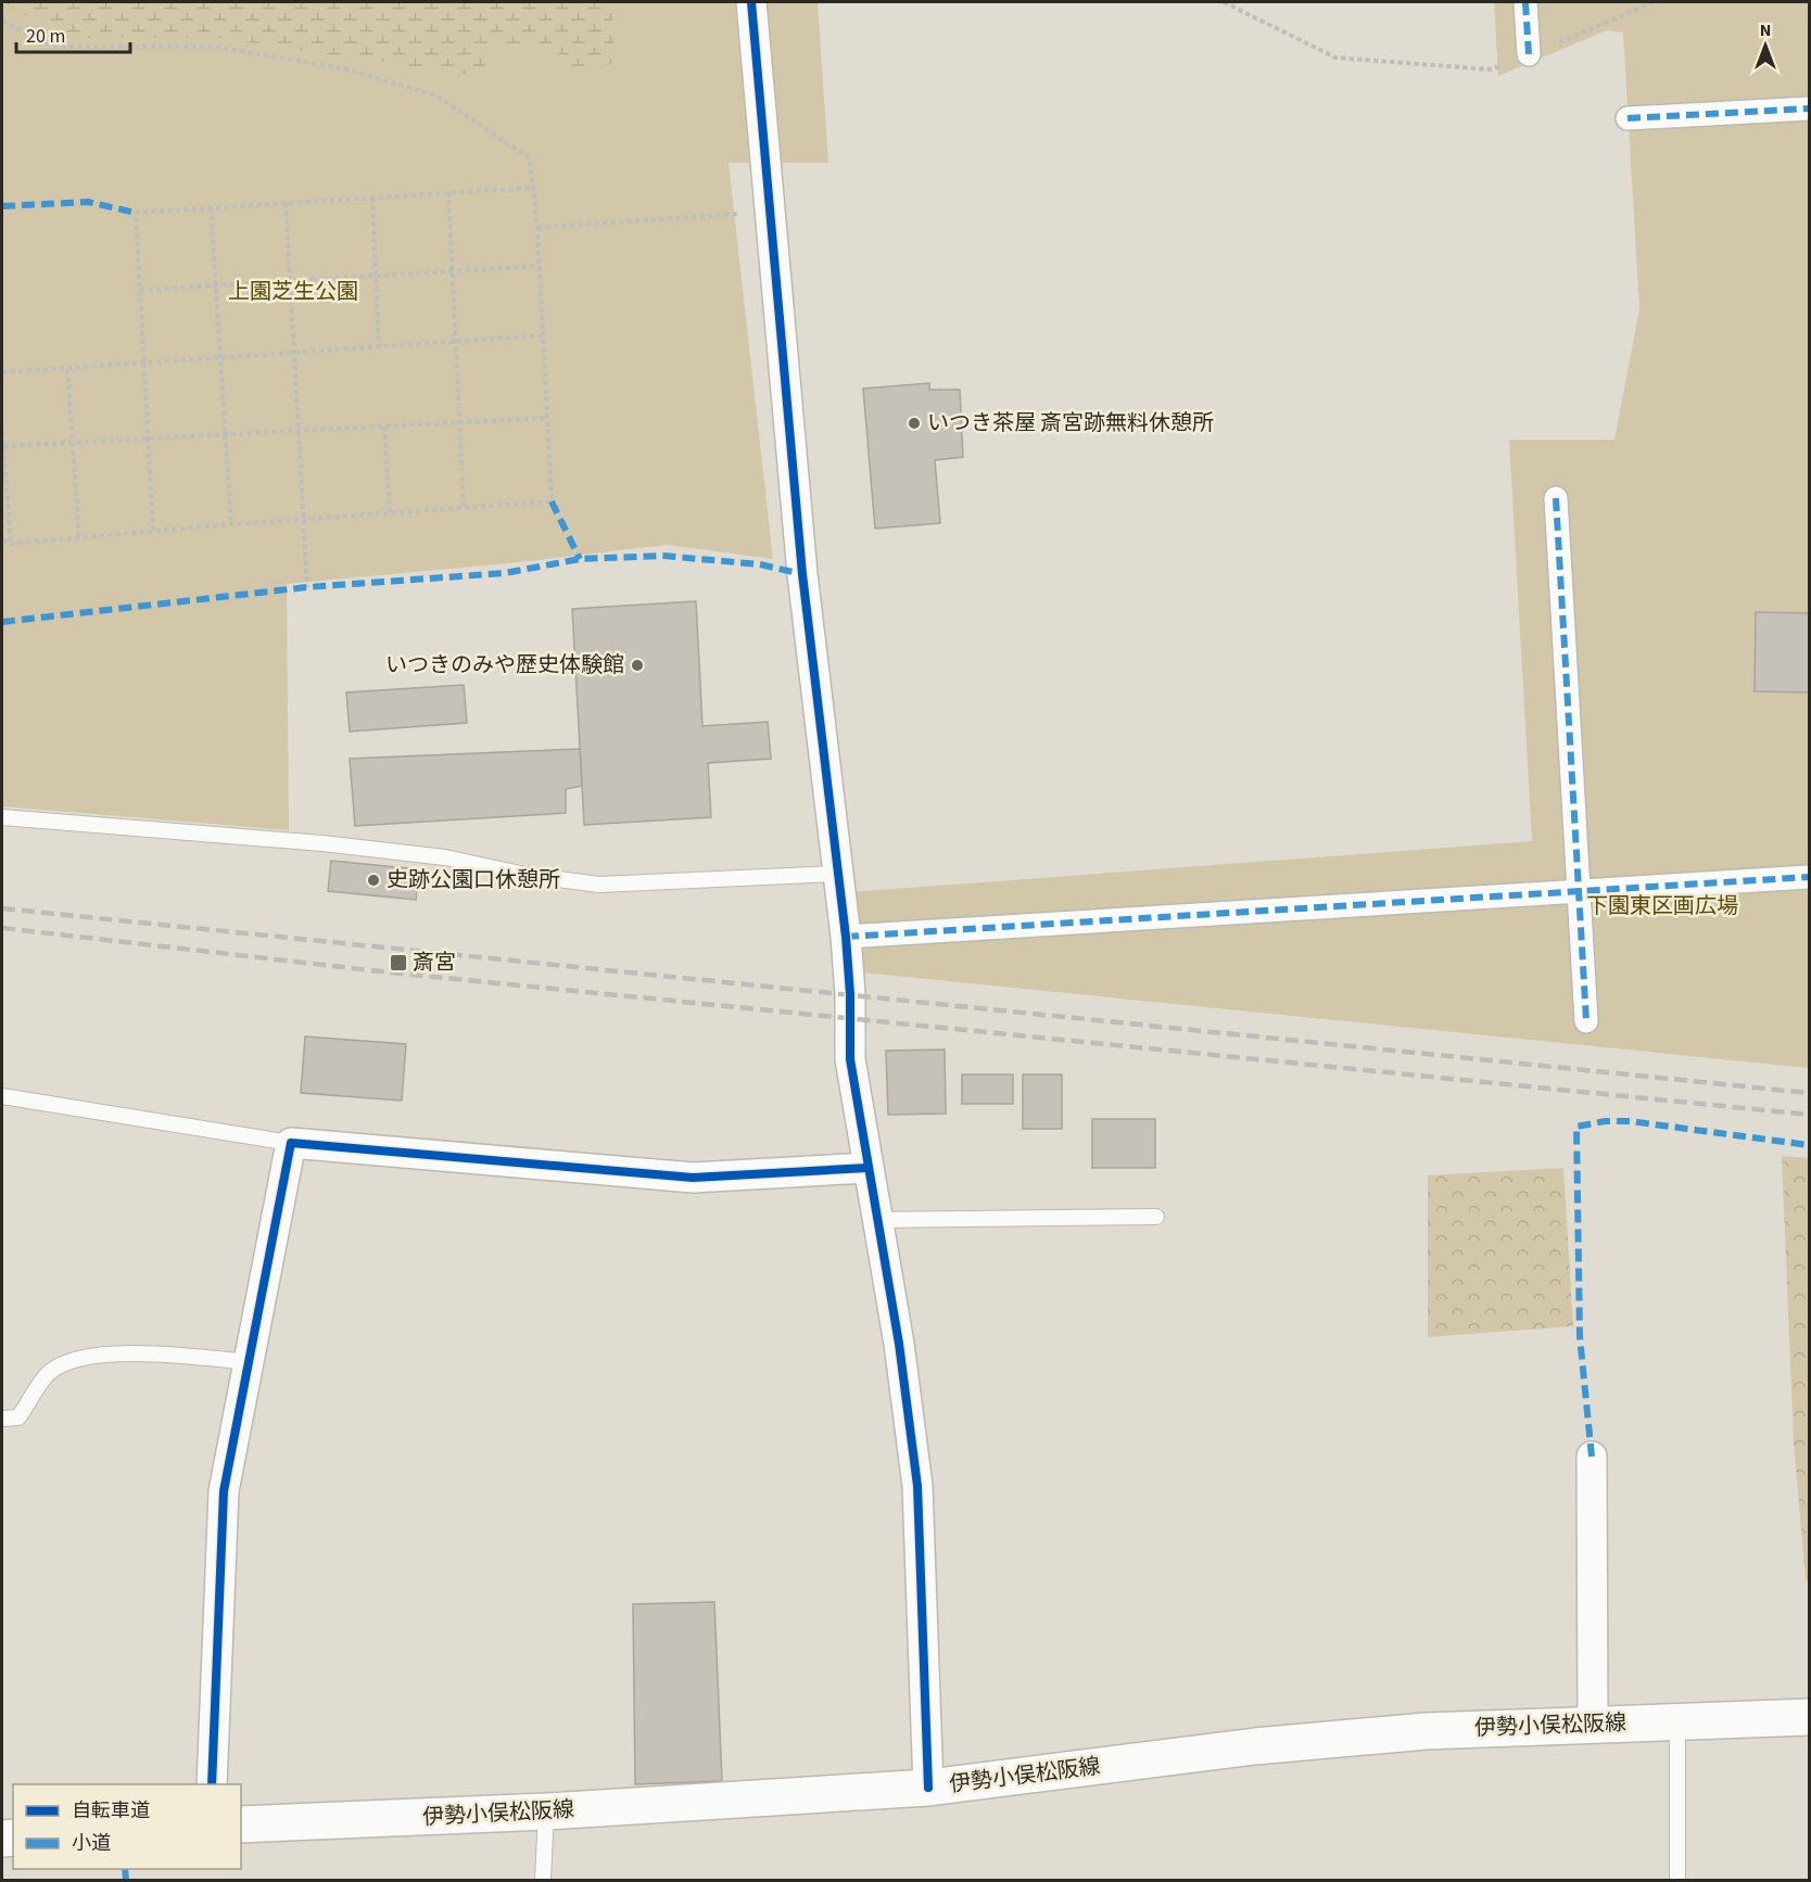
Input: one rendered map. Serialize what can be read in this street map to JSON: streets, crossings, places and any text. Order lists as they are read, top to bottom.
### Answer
{
  "streets": {
    "main road": ["伊勢小俣松阪線"]
  },
  "parks": ["上園芝生公園", "下園東区画広場"],
  "places": {
    "other": ["いつき茶屋 斎宮跡無料休憩所", "いつきのみや歴史体験館", "史跡公園口休憩所"],
    "transit": ["斎宮"]
  },
  "legend": ["自転車道", "小道"],
  "scale_bar": "20 m",
  "north": "top"
}
